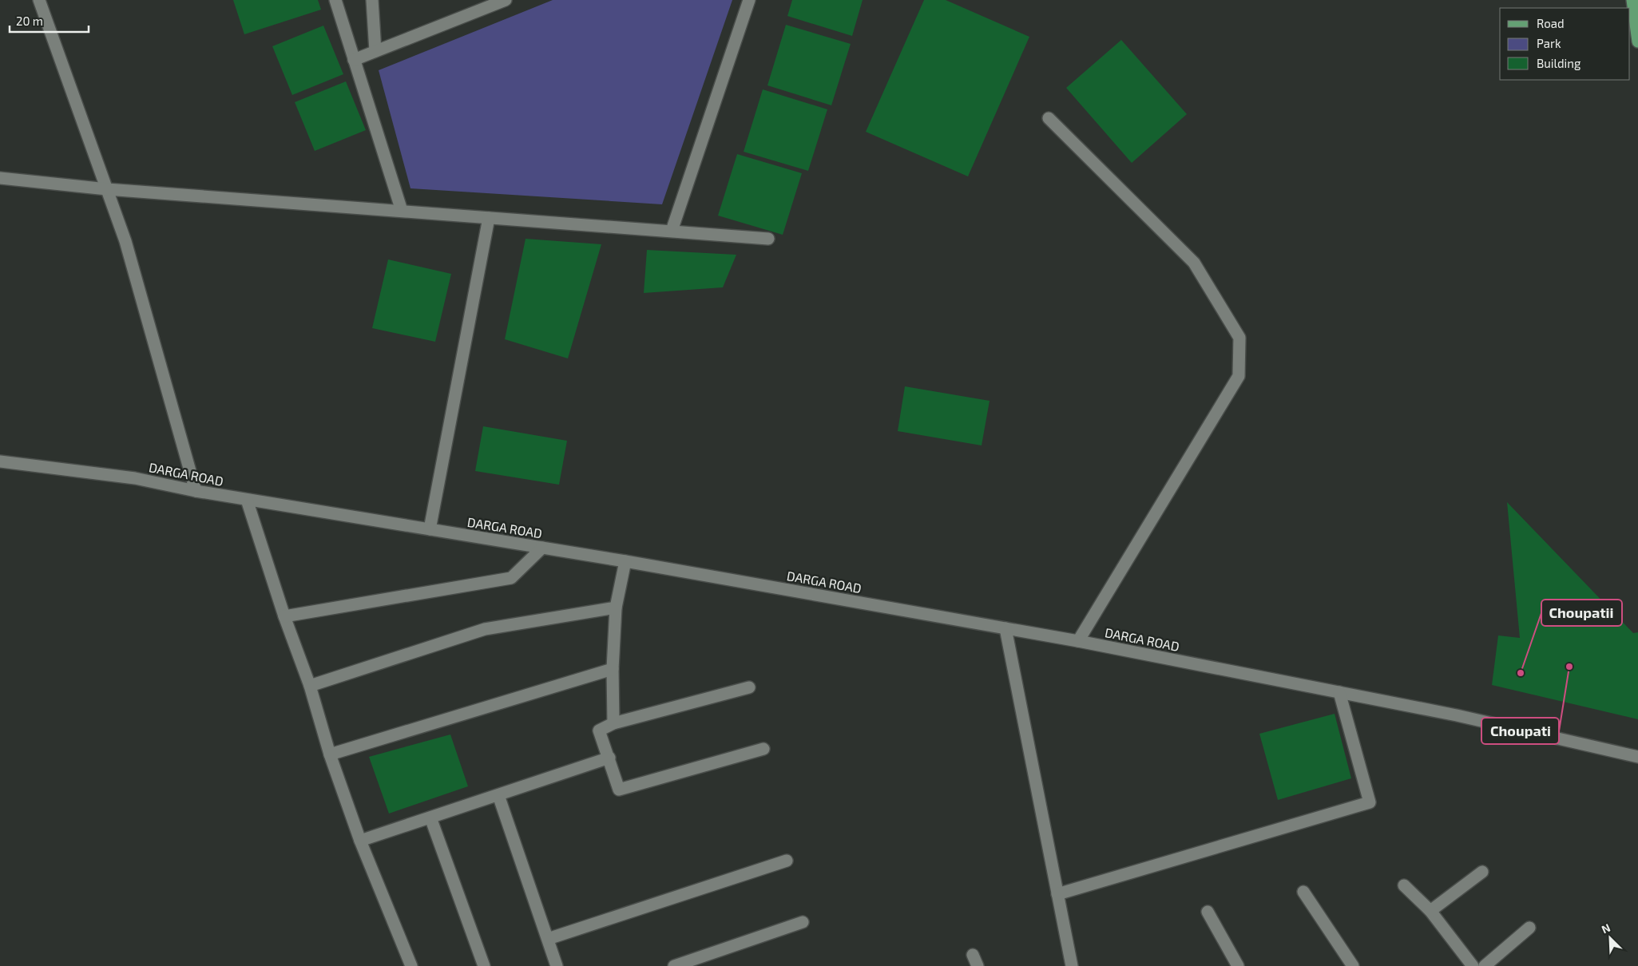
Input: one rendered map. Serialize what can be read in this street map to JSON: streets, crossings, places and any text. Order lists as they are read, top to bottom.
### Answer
{
  "streets": {
    "street": ["DARGA ROAD"]
  },
  "places": ["Choupati", "Choupatii"],
  "legend": ["Road", "Park", "Building"],
  "scale_bar": "20 m",
  "north": "top left"
}
